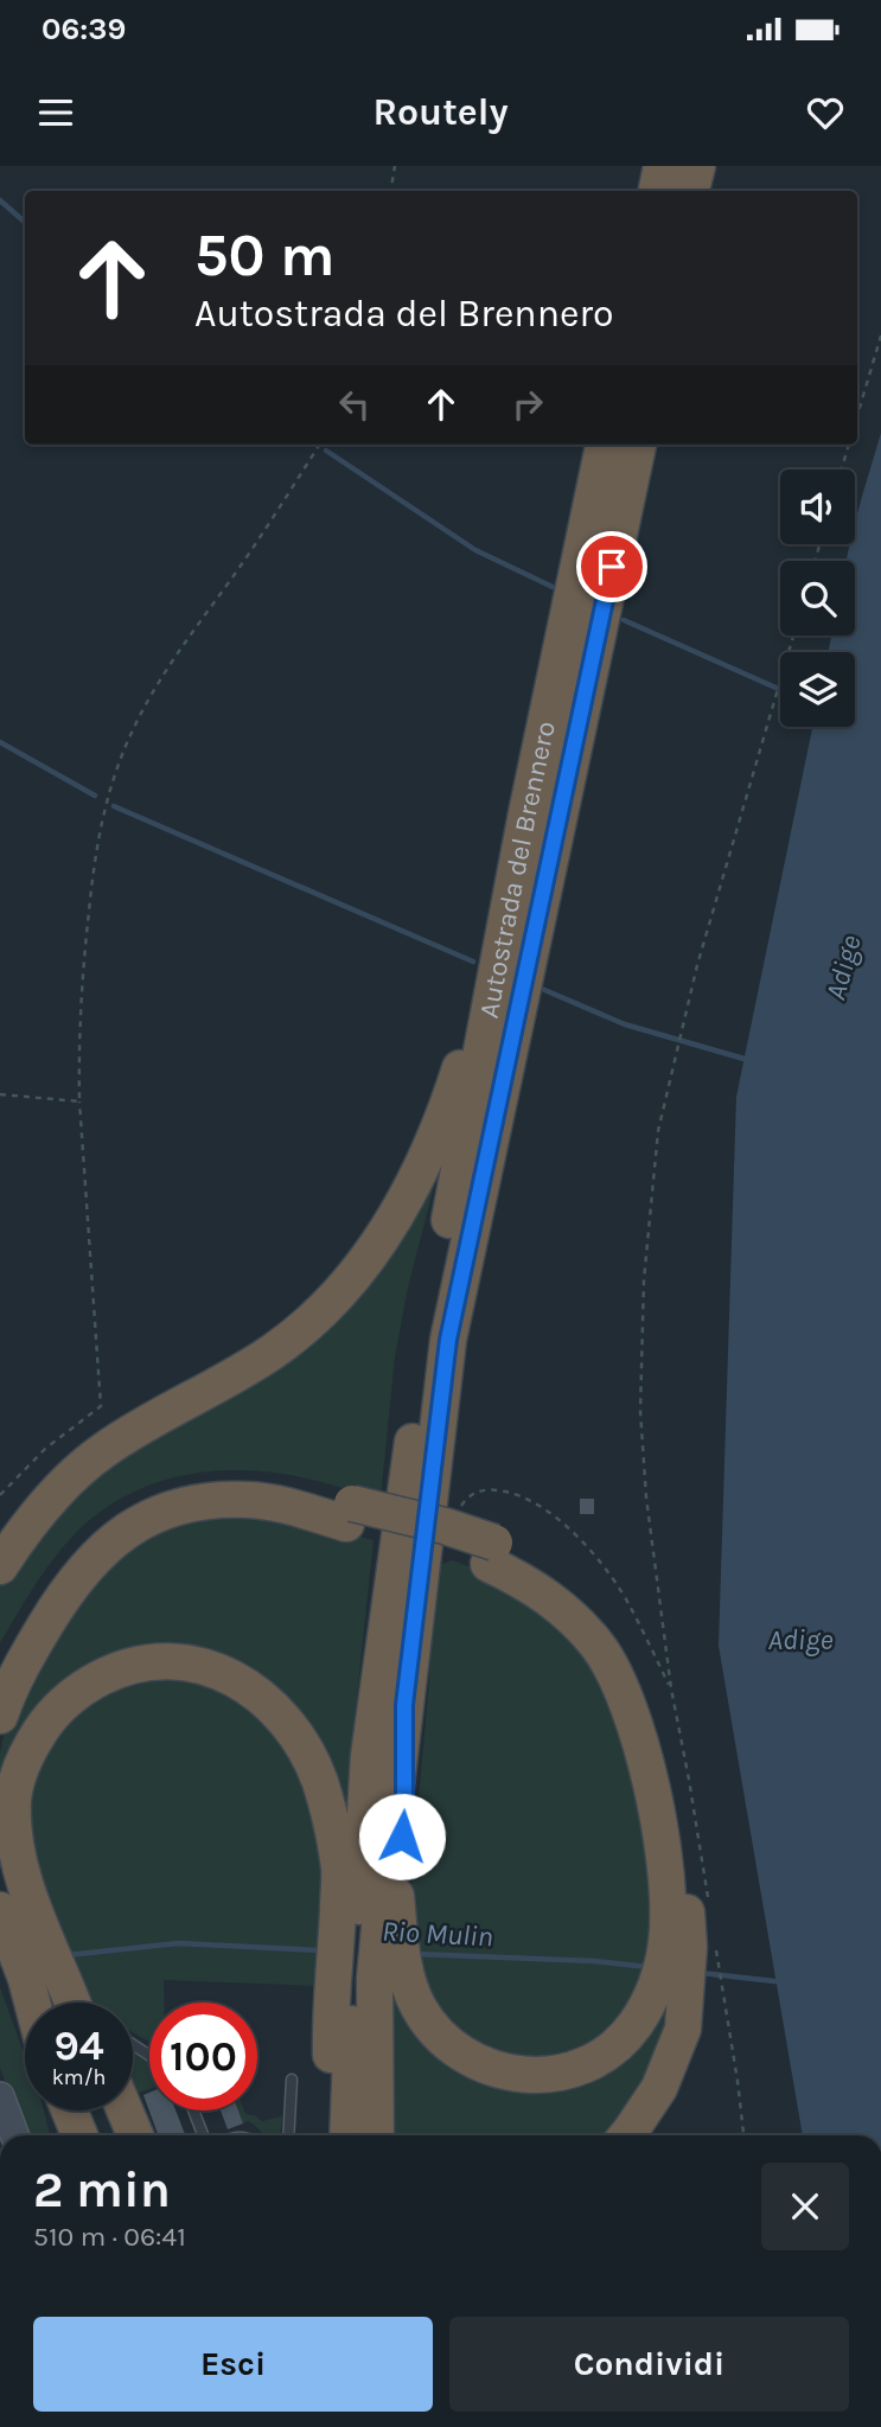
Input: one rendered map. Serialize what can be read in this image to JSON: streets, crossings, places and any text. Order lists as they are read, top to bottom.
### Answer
{
  "streets": {
    "highway": ["Autostrada del Brennero"]
  },
  "water": ["Adige", "Rio Mulin"],
  "page": {
    "status": "06:39",
    "header": "Routely",
    "turn": ["50 m", "Autostrada del Brennero"],
    "speed": "94 km/h",
    "limit": "100",
    "heading": ["2 min", "510 m · 06:41"],
    "buttons": ["Esci", "Condividi"]
  }
}
